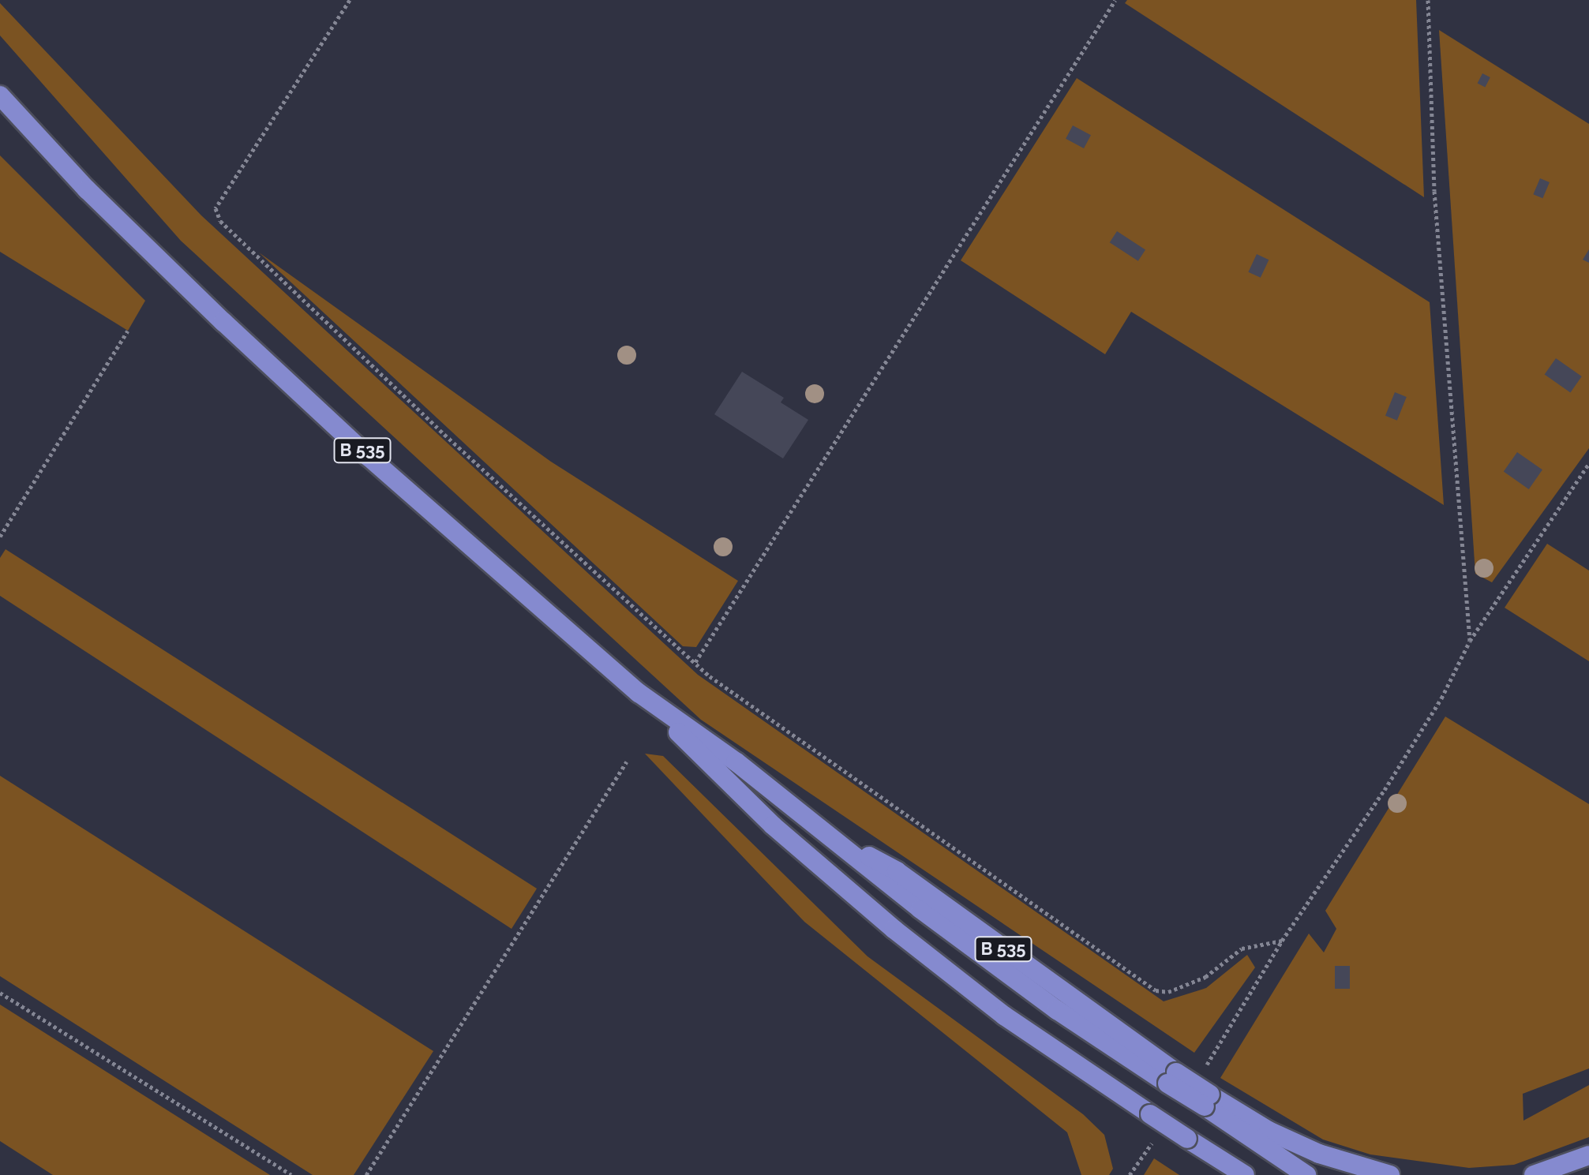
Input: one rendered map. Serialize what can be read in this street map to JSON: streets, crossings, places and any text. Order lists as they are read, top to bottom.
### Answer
{
  "streets": {
    "main road": ["B 535"]
  }
}
